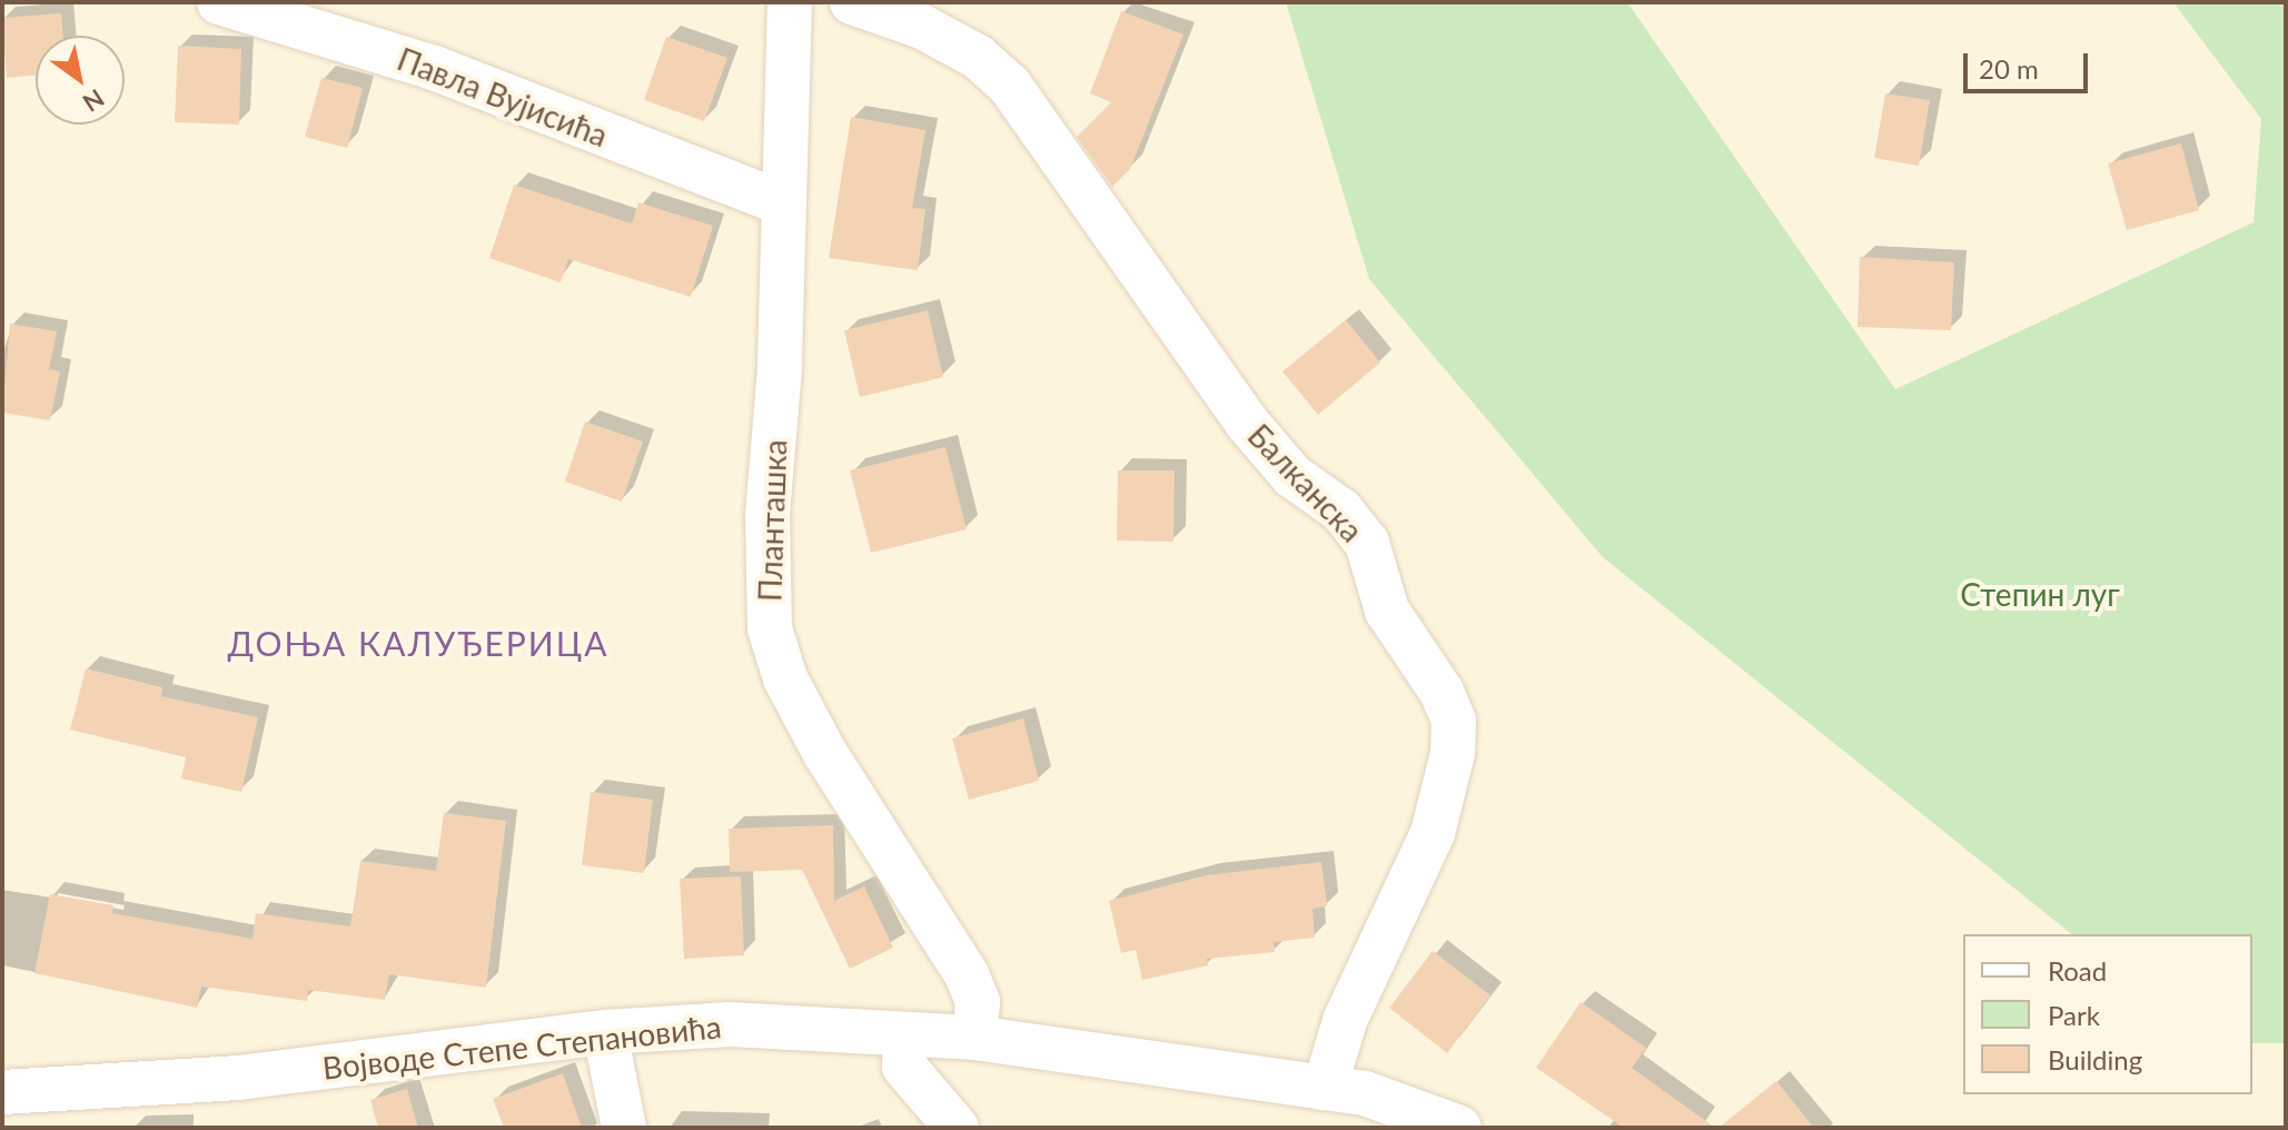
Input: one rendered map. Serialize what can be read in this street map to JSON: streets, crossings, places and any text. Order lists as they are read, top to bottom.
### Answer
{
  "streets": {
    "street": [
      "Павла Вујисића",
      "Балканска",
      "Планташка",
      "Војводе Степе Степановића"
    ]
  },
  "crossings": [
    ["Павла Вујисића", "Планташка"],
    ["Балканска", "Војводе Степе Степановића"],
    ["Планташка", "Војводе Степе Степановића"]
  ],
  "districts": ["ДОЊА КАЛУЂЕРИЦА"],
  "parks": ["Степин луг"],
  "legend": ["Road", "Park", "Building"],
  "scale_bar": "20 m",
  "north": "bottom right"
}
